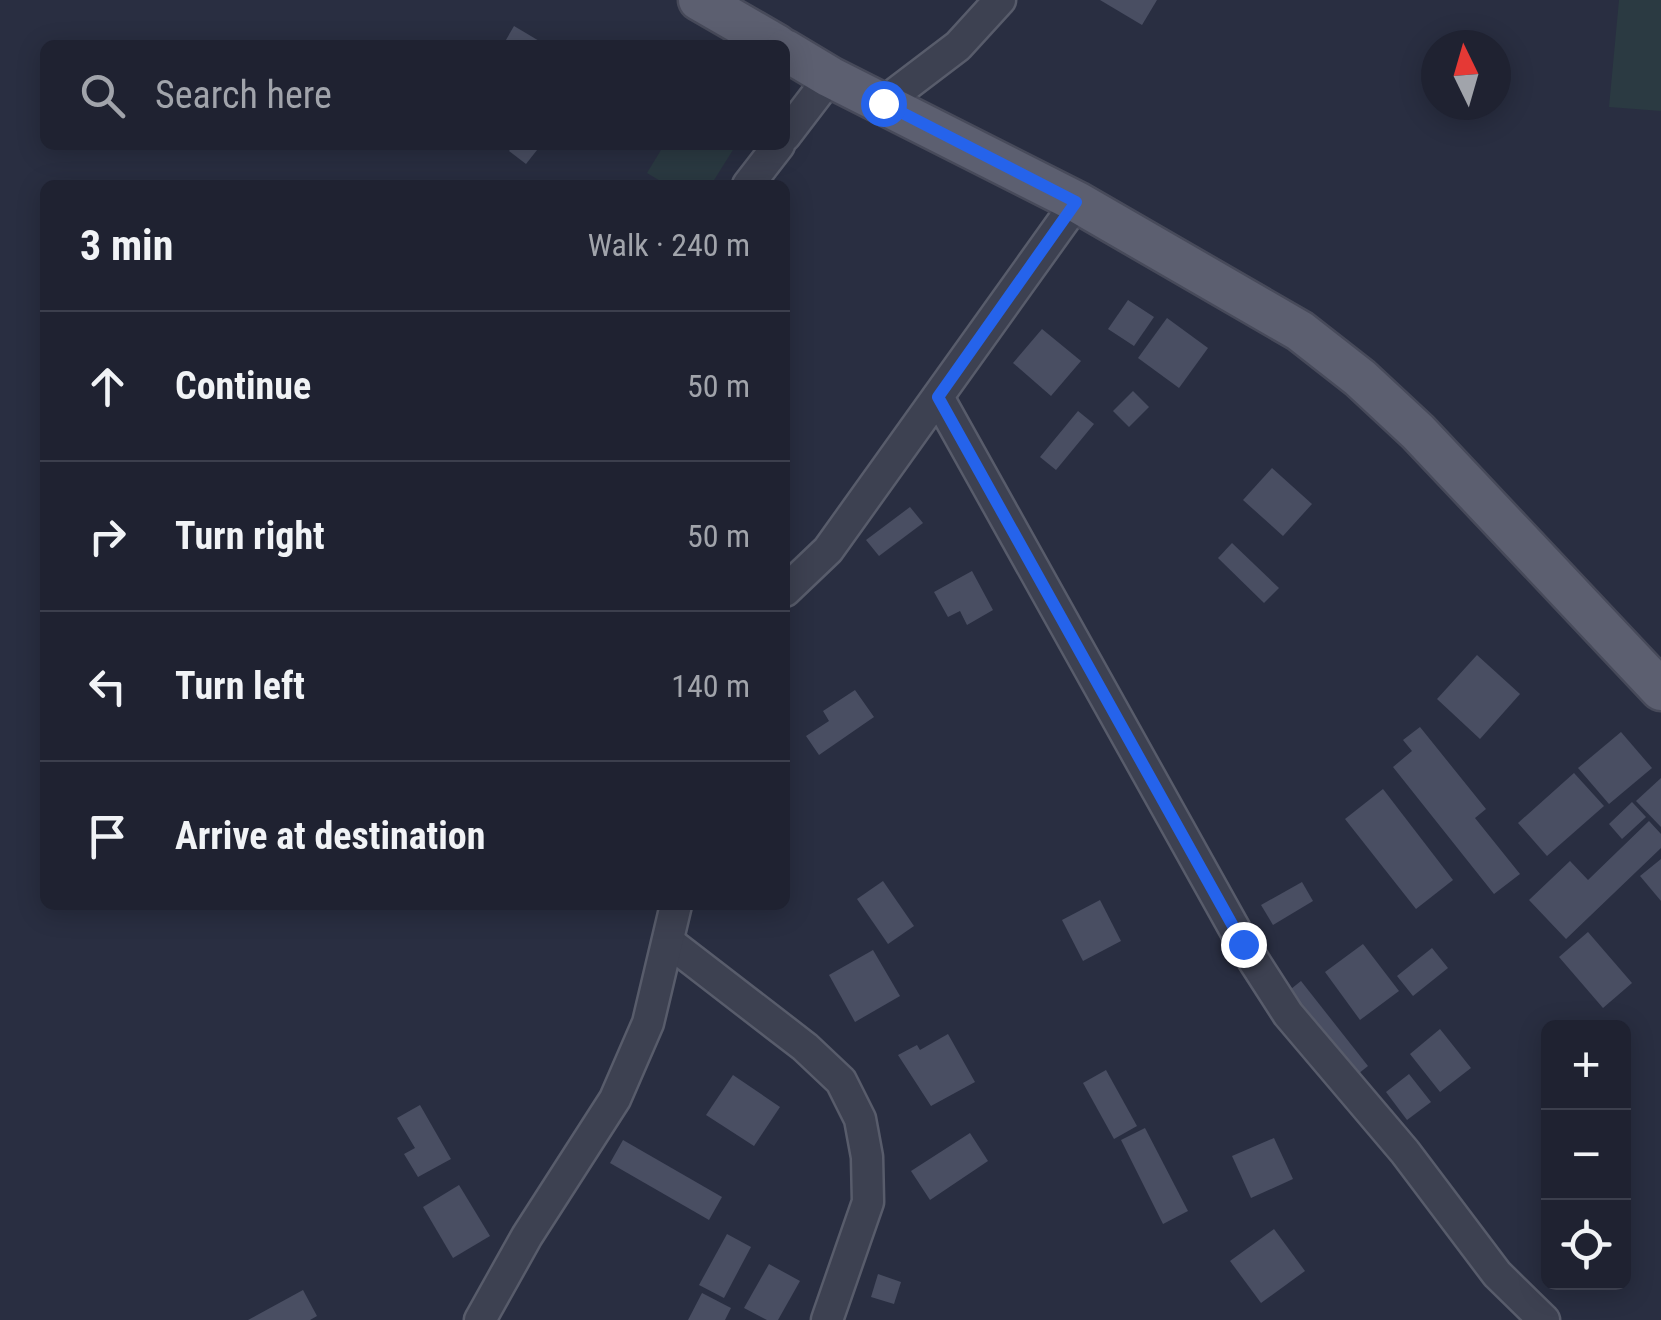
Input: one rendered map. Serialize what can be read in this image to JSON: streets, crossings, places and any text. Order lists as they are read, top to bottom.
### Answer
{
  "north": "top",
  "page": {
    "search": "Search here",
    "heading": ["3 min", "Walk · 240 m"],
    "list": [
      ["Continue", "50 m"],
      ["Turn right", "50 m"],
      ["Turn left", "140 m"],
      "Arrive at destination"
    ],
    "map_buttons": ["+", "−"]
  }
}
